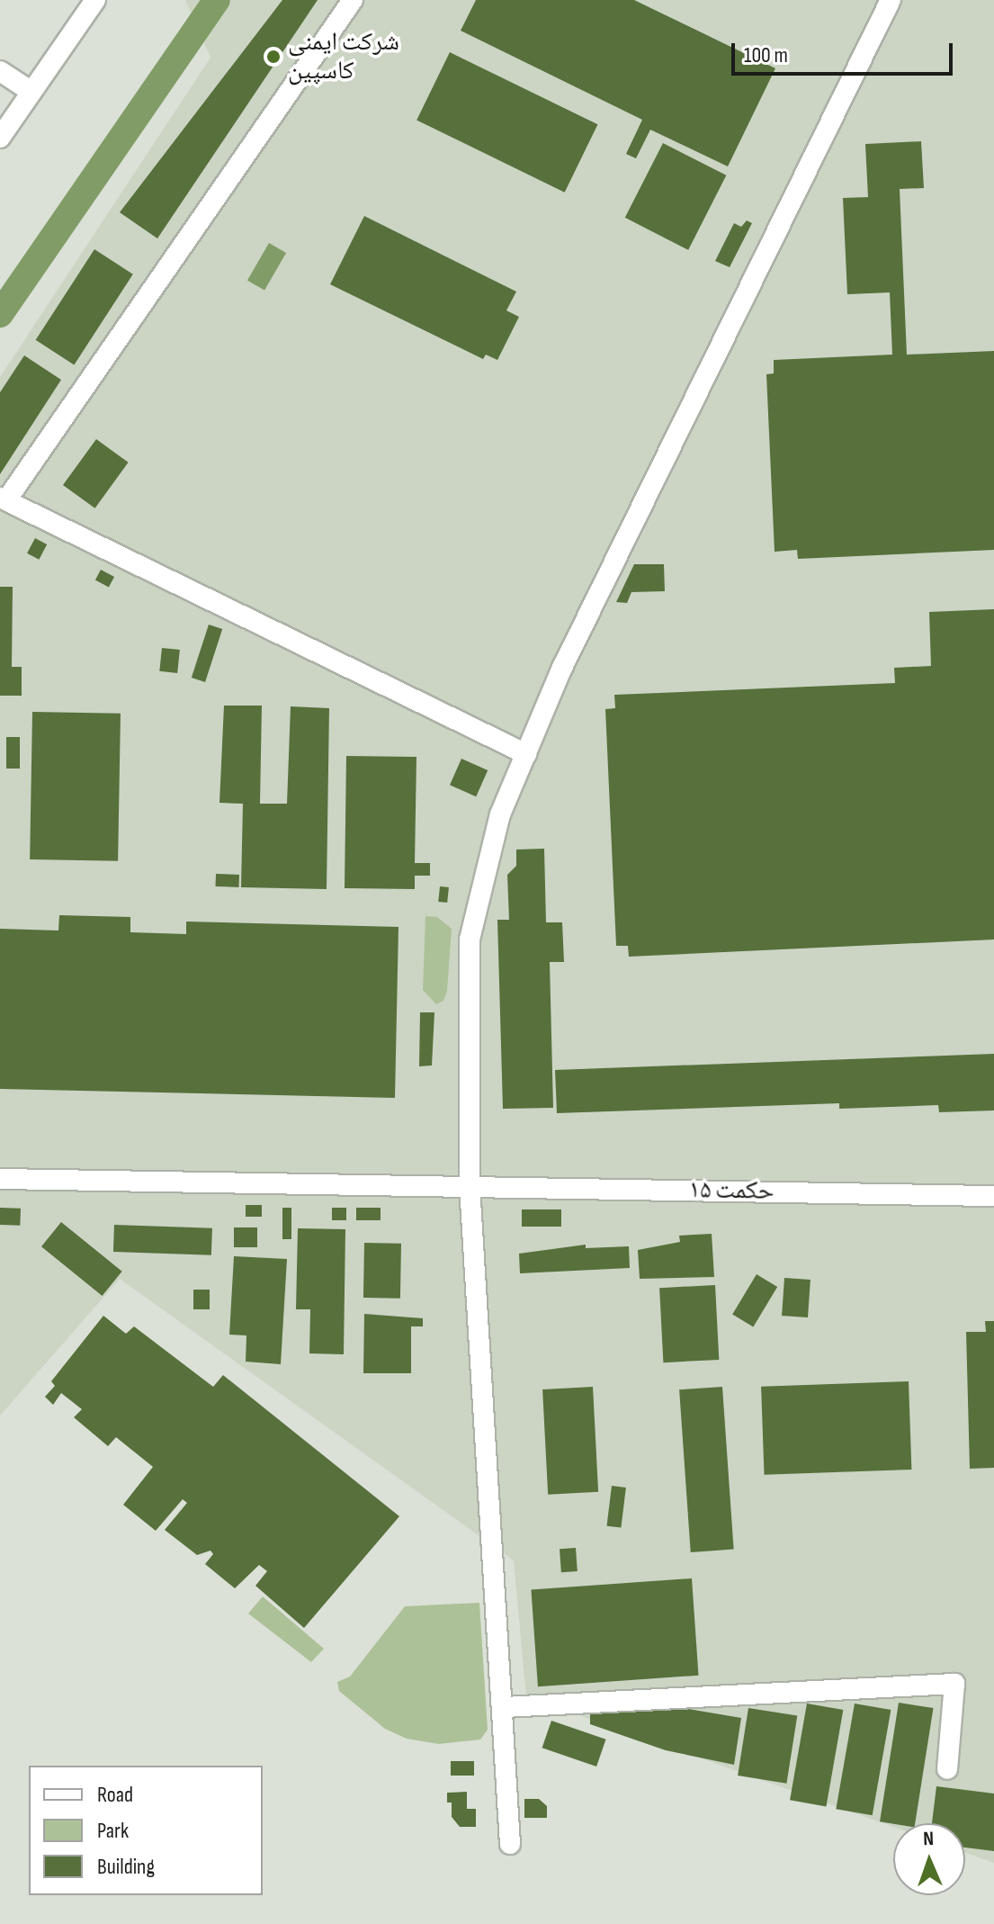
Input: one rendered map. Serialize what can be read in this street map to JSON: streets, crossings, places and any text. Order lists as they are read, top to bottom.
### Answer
{
  "streets": {
    "street": ["حکمت ۱۵"]
  },
  "places": ["شرکت ایمنی کاسپین"],
  "legend": ["Road", "Park", "Building"],
  "scale_bar": "100 m",
  "north": "top"
}
